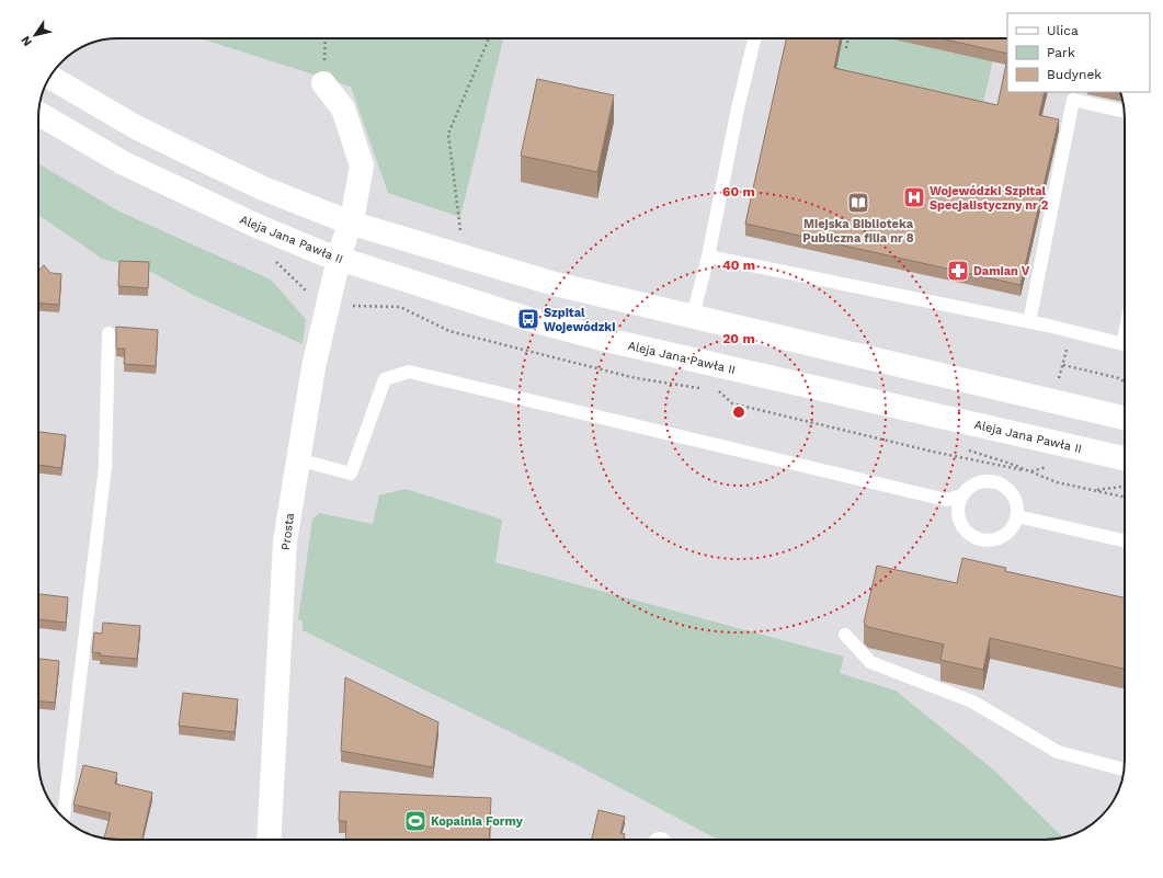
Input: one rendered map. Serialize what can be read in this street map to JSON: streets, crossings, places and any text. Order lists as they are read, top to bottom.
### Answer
{
  "streets": {
    "street": ["Aleja Jana Pawła II", "Prosta"]
  },
  "crossings": [
    ["Aleja Jana Pawła II", "Prosta"]
  ],
  "places": {
    "hospital": ["Wojewódzki Szpital Specjalistyczny nr 2"],
    "library": ["Miejska Biblioteka Publiczna filia nr 8"],
    "pharmacy": ["Damian V"],
    "bus stop": ["Szpital Wojewódzki"],
    "sports": ["Kopalnia Formy"]
  },
  "legend": ["Ulica", "Park", "Budynek"],
  "north": "bottom left",
  "rings": ["60 m", "40 m", "20 m"]
}
